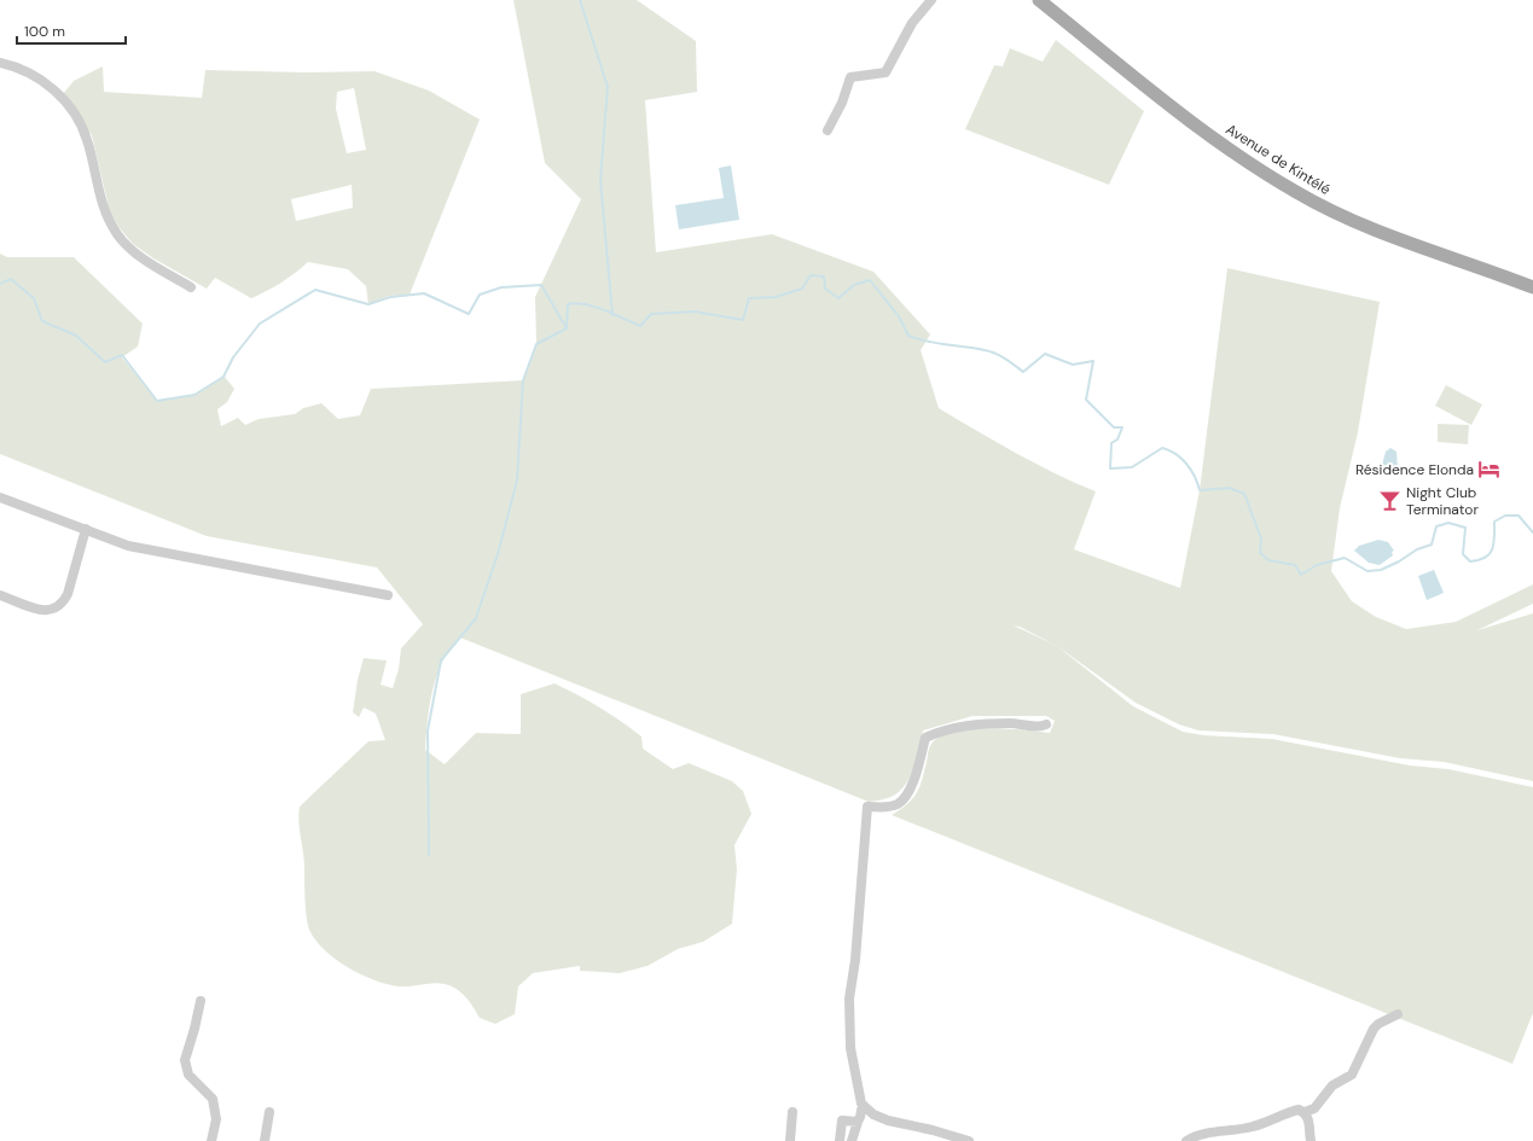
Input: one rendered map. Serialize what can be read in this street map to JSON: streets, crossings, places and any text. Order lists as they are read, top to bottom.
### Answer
{
  "streets": {
    "main road": ["Avenue de Kintélé"]
  },
  "places": {
    "hotel": ["Résidence Elonda"],
    "bar": ["Night Club Terminator"]
  },
  "scale_bar": "100 m"
}
